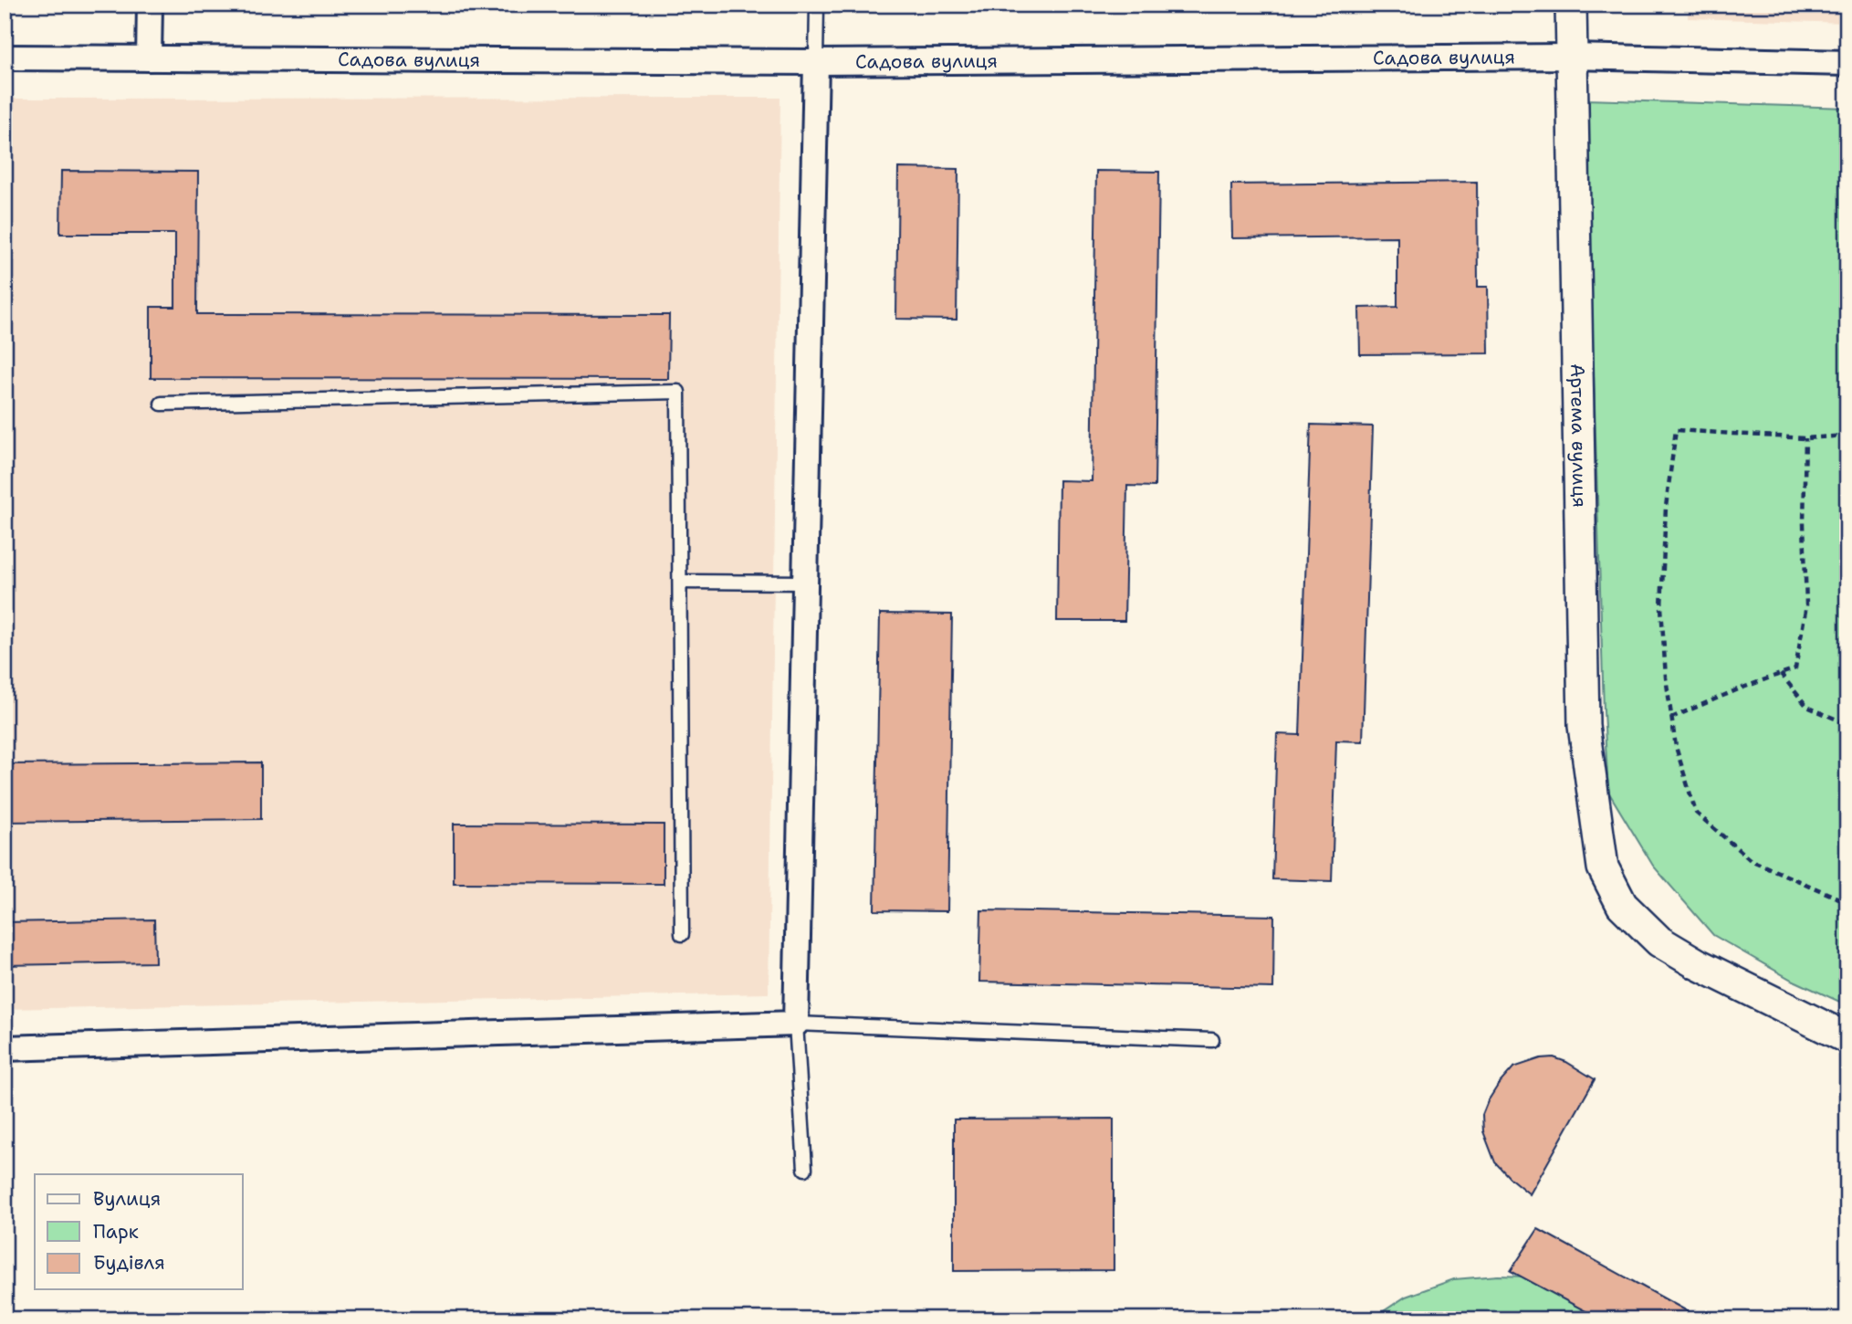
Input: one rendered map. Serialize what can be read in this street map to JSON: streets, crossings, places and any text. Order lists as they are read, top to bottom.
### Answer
{
  "streets": {
    "street": ["Садова вулиця", "Артема вулиця"]
  },
  "crossings": [
    ["Садова вулиця", "Артема вулиця"]
  ],
  "legend": ["Вулиця", "Парк", "Будівля"]
}
